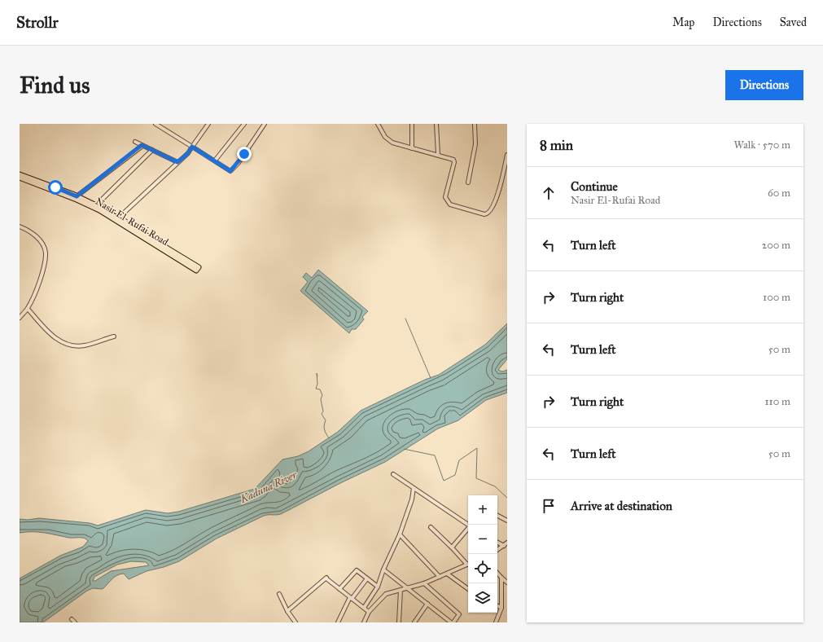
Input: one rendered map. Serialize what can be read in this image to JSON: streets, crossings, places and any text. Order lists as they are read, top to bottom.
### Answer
{
  "streets": {
    "main road": ["Nasir El-Rufai Road"]
  },
  "water": ["Kaduna River"],
  "page": {
    "header": "Strollr",
    "nav": ["Map", "Directions", "Saved"],
    "buttons": "Directions",
    "title": "Find us",
    "heading": ["8 min", "Walk · 570 m"],
    "list": [
      ["Continue", "Nasir El-Rufai Road", "60 m"],
      ["Turn left", "200 m"],
      ["Turn right", "100 m"],
      ["Turn left", "50 m"],
      ["Turn right", "110 m"],
      ["Turn left", "50 m"],
      "Arrive at destination"
    ],
    "map_buttons": ["+", "−"]
  }
}
